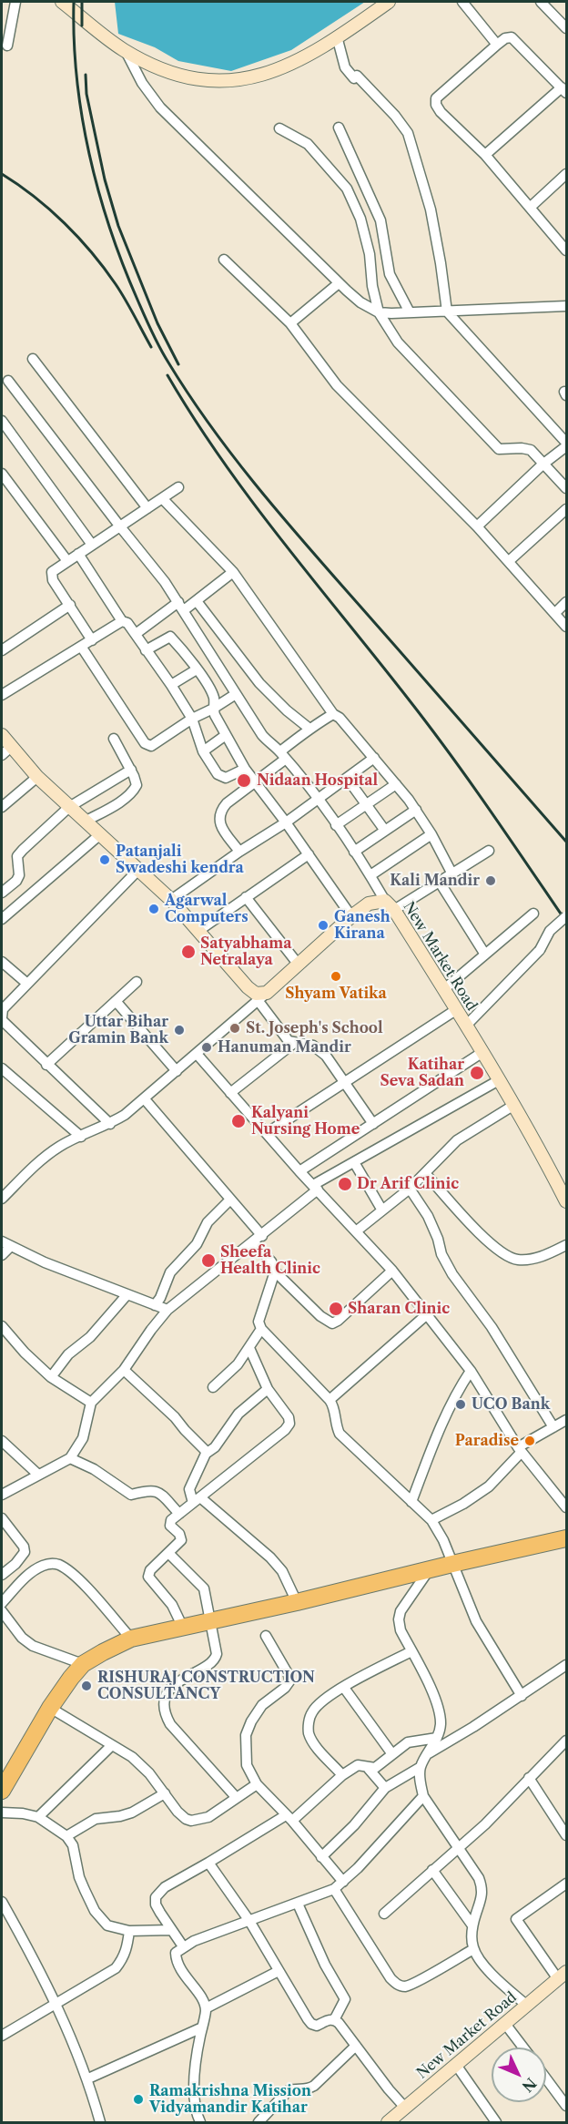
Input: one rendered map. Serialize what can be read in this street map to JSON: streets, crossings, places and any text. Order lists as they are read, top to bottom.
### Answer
{
  "streets": {
    "street": ["New Market Road"]
  },
  "places": [
    "Nidaan Hospital",
    "Patanjali Swadeshi kendra",
    "Kali Mandir",
    "Agarwal Computers",
    "Ganesh Kirana",
    "Satyabhama Netralaya",
    "Shyam Vatika",
    "St. Joseph's School",
    "Uttar Bihar Gramin Bank",
    "Hanuman Mandir",
    "Katihar Seva Sadan",
    "Kalyani Nursing Home",
    "Dr Arif Clinic",
    "Sheefa Health Clinic",
    "Sharan Clinic",
    "UCO Bank",
    "Paradise",
    "RISHURAJ CONSTRUCTION CONSULTANCY",
    "Ramakrishna Mission Vidyamandir Katihar"
  ],
  "north": "bottom right"
}
